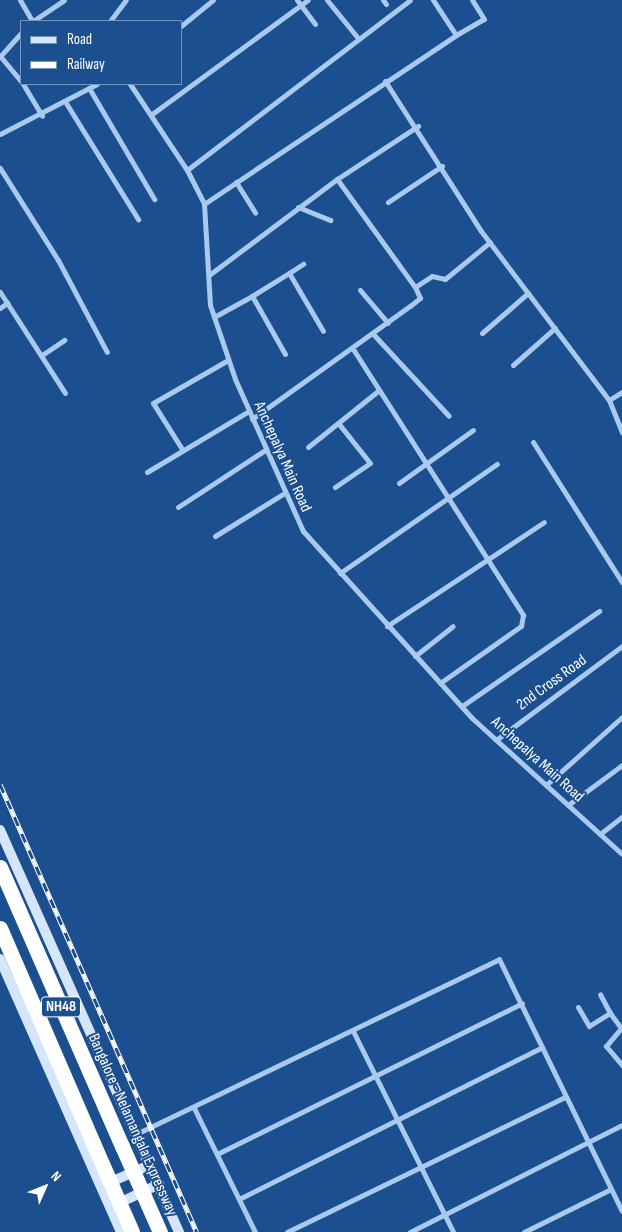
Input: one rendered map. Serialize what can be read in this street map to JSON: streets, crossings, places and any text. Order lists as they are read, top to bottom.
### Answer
{
  "streets": {
    "highway": ["NH48", "Bangalore - Nelamangala Expressway"],
    "street": ["Anchepalya Main Road", "2nd Cross Road"]
  },
  "crossings": [
    ["Anchepalya Main Road", "2nd Cross Road"]
  ],
  "legend": ["Road", "Railway"],
  "north": "top right"
}
